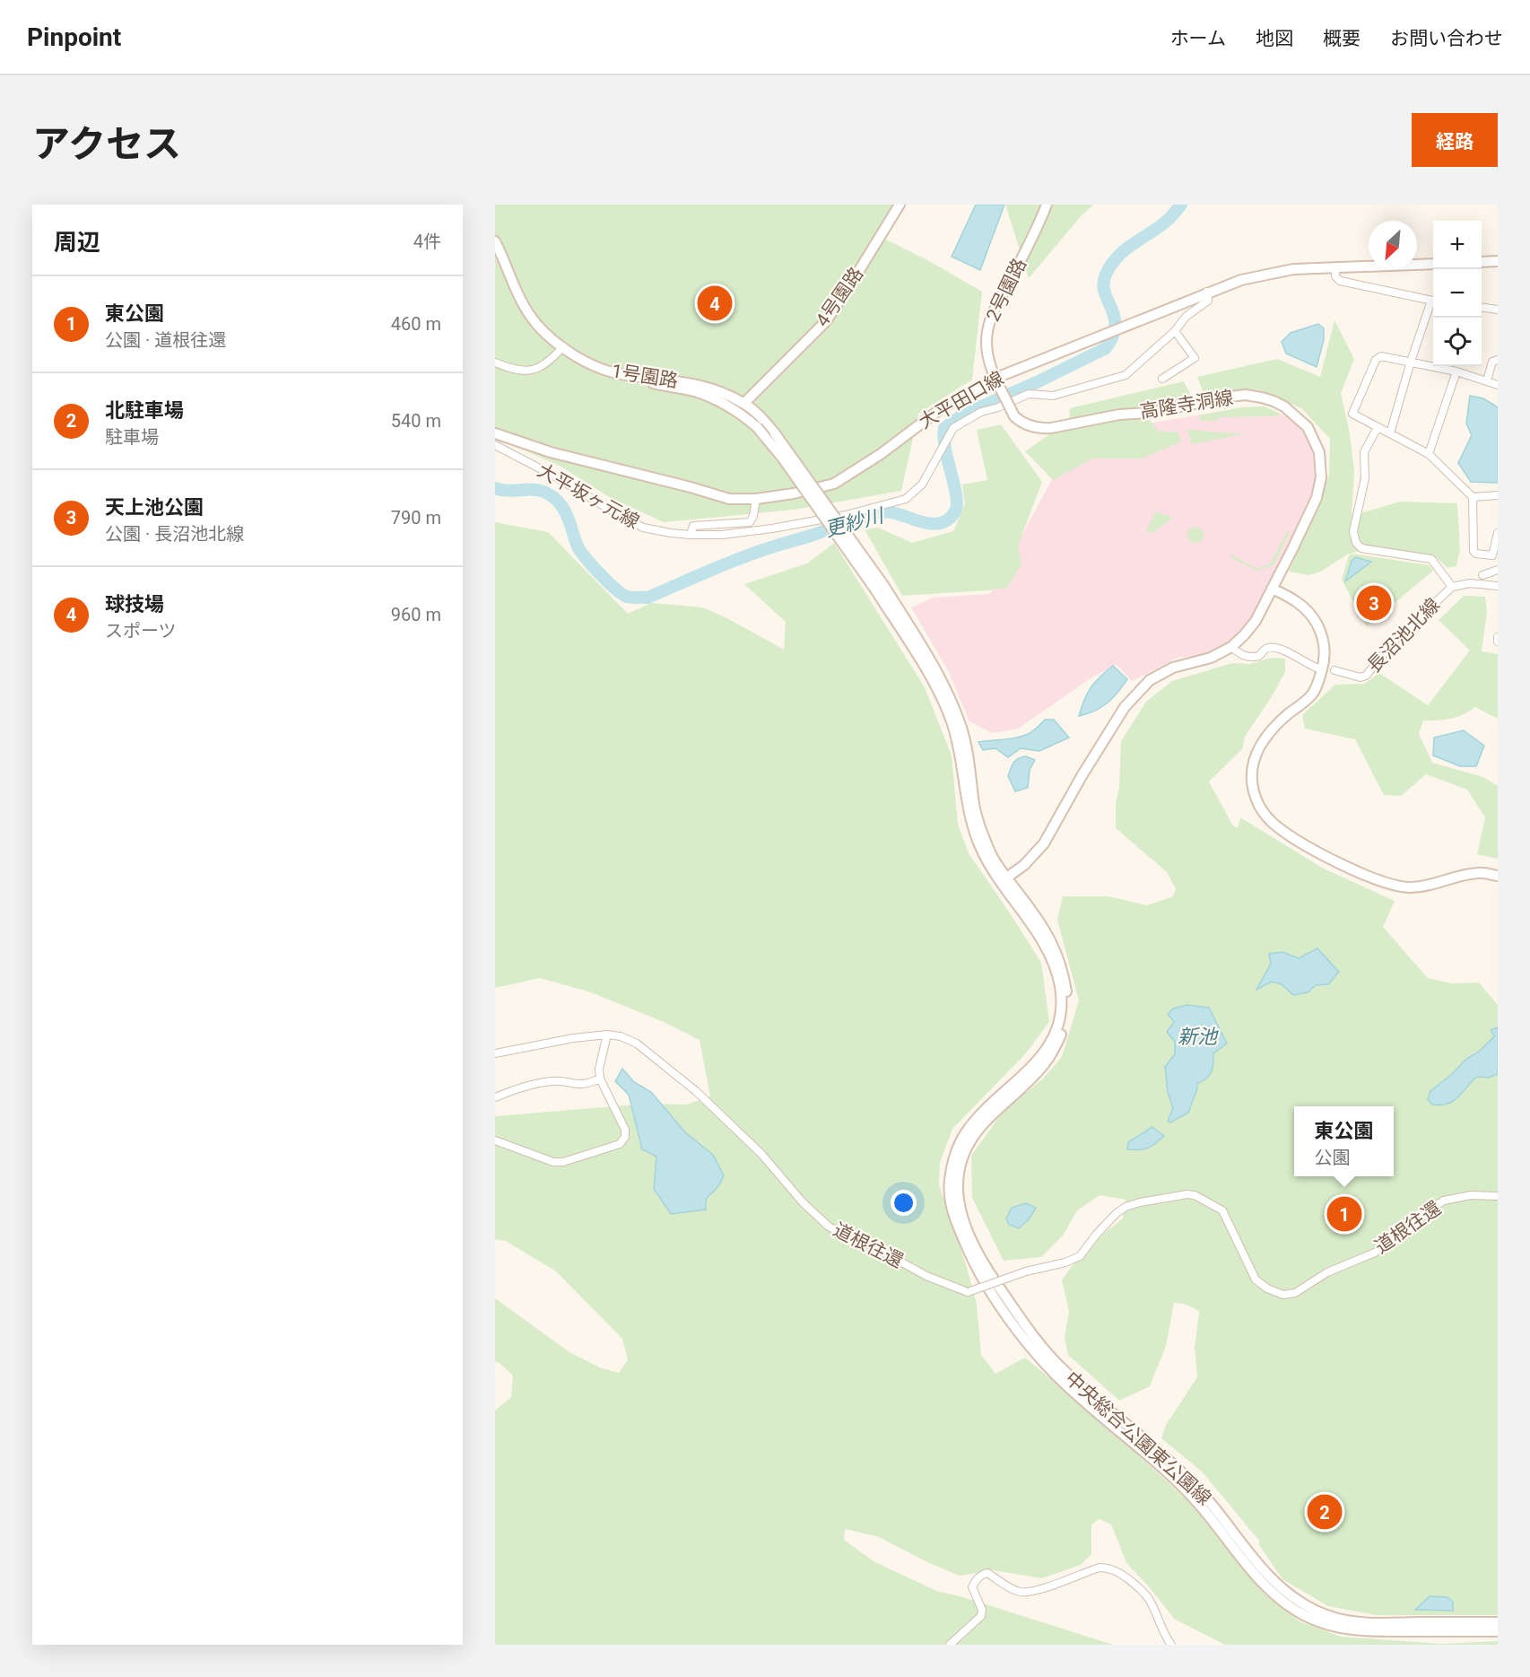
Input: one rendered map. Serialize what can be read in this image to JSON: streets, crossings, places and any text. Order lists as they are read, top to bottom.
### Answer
{
  "streets": {
    "street": [
      "2号園路",
      "4号園路",
      "1号園路",
      "大平田口線",
      "高隆寺洞線",
      "大平坂ヶ元線",
      "長沼池北線",
      "道根往還",
      "中央総合公園東公園線"
    ]
  },
  "crossings": [
    ["2号園路", "大平田口線"],
    ["2号園路", "高隆寺洞線"],
    ["4号園路", "1号園路"],
    ["大平田口線", "大平坂ヶ元線"]
  ],
  "water": ["更紗川", "新池"],
  "north": "bottom left",
  "page": {
    "header": "Pinpoint",
    "nav": [
      "ホーム",
      "地図",
      "概要",
      "お問い合わせ"
    ],
    "title": "アクセス",
    "buttons": "経路",
    "heading": ["周辺", "4件"],
    "map_buttons": ["+", "−"],
    "list": [
      {
        "mark": "1",
        "name": "東公園",
        "note": "公園 · 道根往還",
        "value": "460 m"
      },
      {
        "mark": "2",
        "name": "北駐車場",
        "note": "駐車場",
        "value": "540 m"
      },
      {
        "mark": "3",
        "name": "天上池公園",
        "note": "公園 · 長沼池北線",
        "value": "790 m"
      },
      {
        "mark": "4",
        "name": "球技場",
        "note": "スポーツ",
        "value": "960 m"
      }
    ],
    "pins": [
      "4",
      "3",
      "1",
      "2"
    ],
    "popup": ["東公園", "公園"]
  }
}
